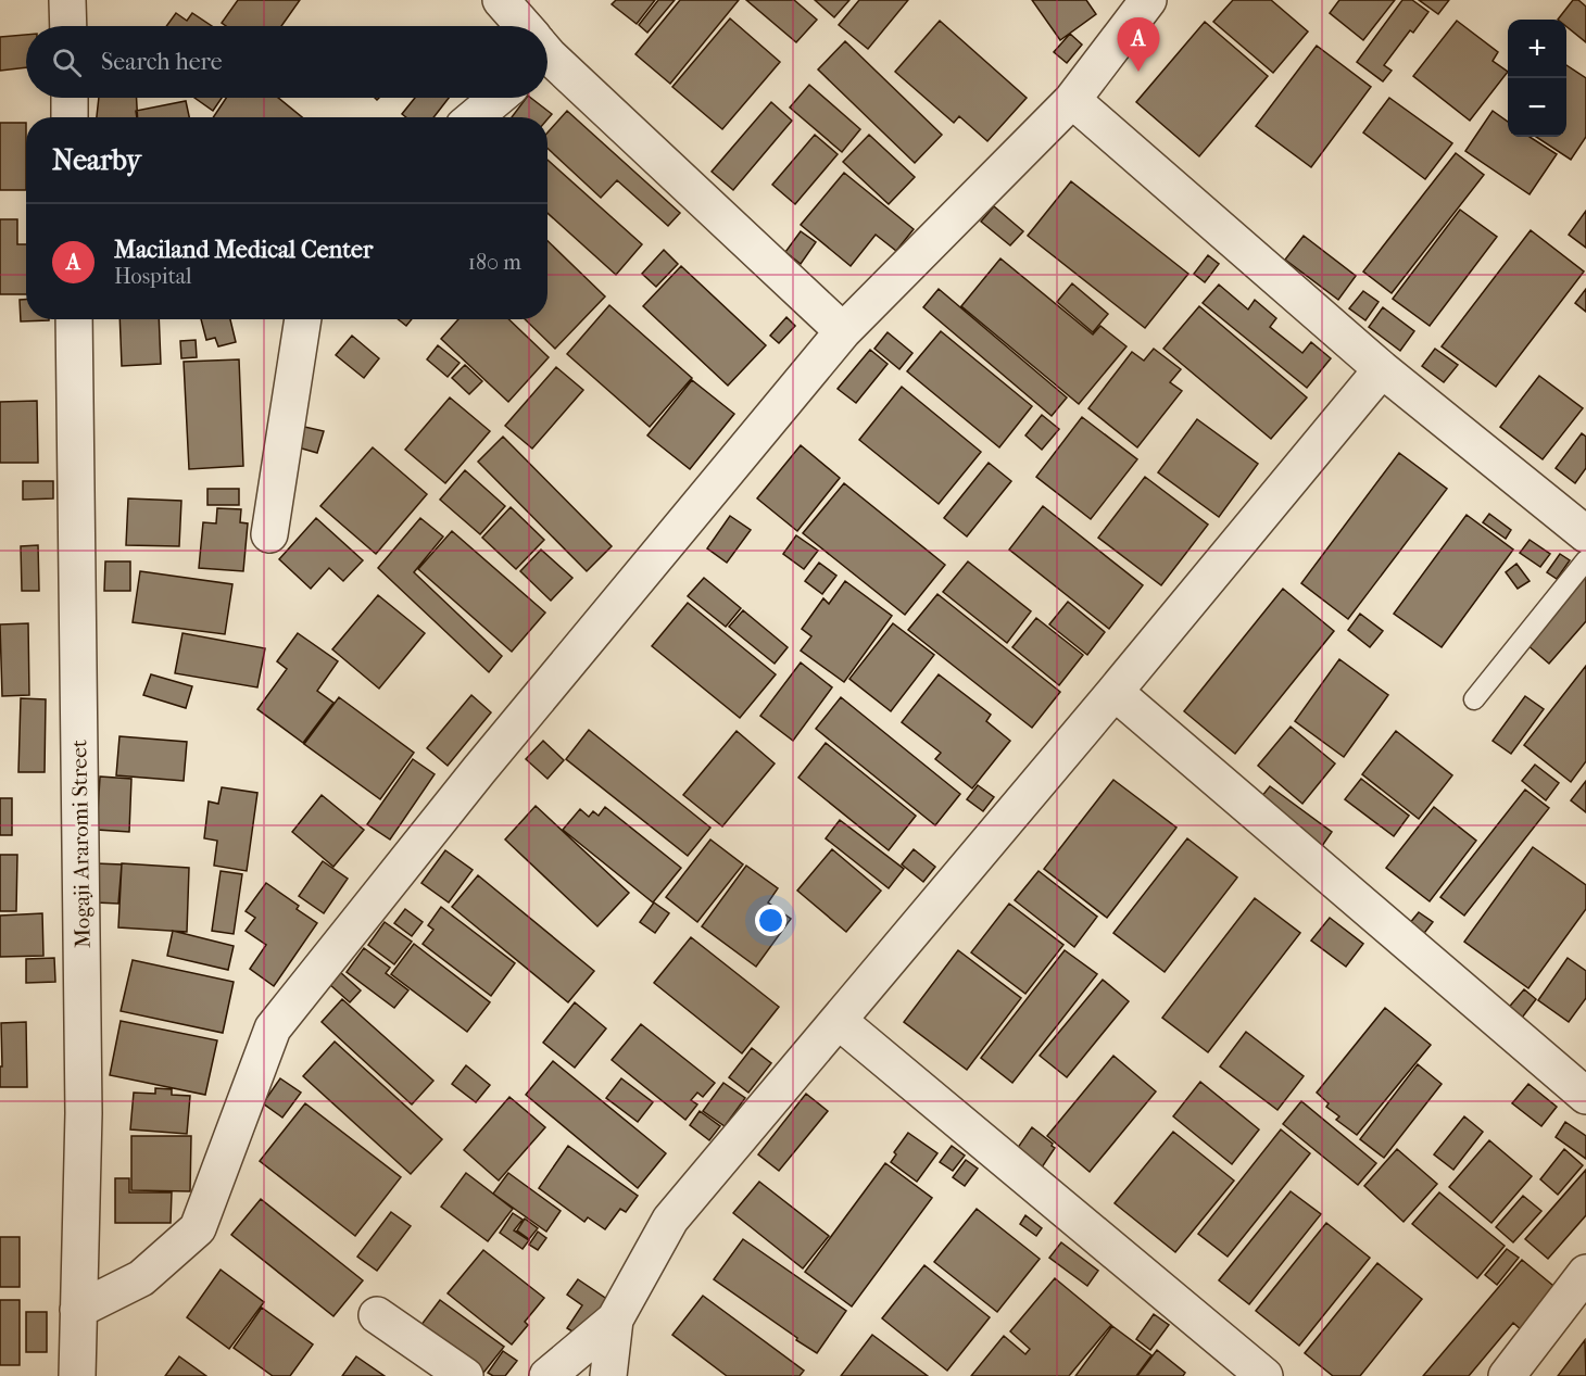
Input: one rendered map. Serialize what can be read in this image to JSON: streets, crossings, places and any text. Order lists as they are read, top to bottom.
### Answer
{
  "streets": {
    "street": ["Mogaji Araromi Street"]
  },
  "page": {
    "pins": "A",
    "map_buttons": ["+", "−"],
    "search": "Search here",
    "heading": "Nearby",
    "list": [
      {
        "mark": "A",
        "name": "Maciland Medical Center",
        "note": "Hospital",
        "value": "180 m"
      }
    ]
  }
}
